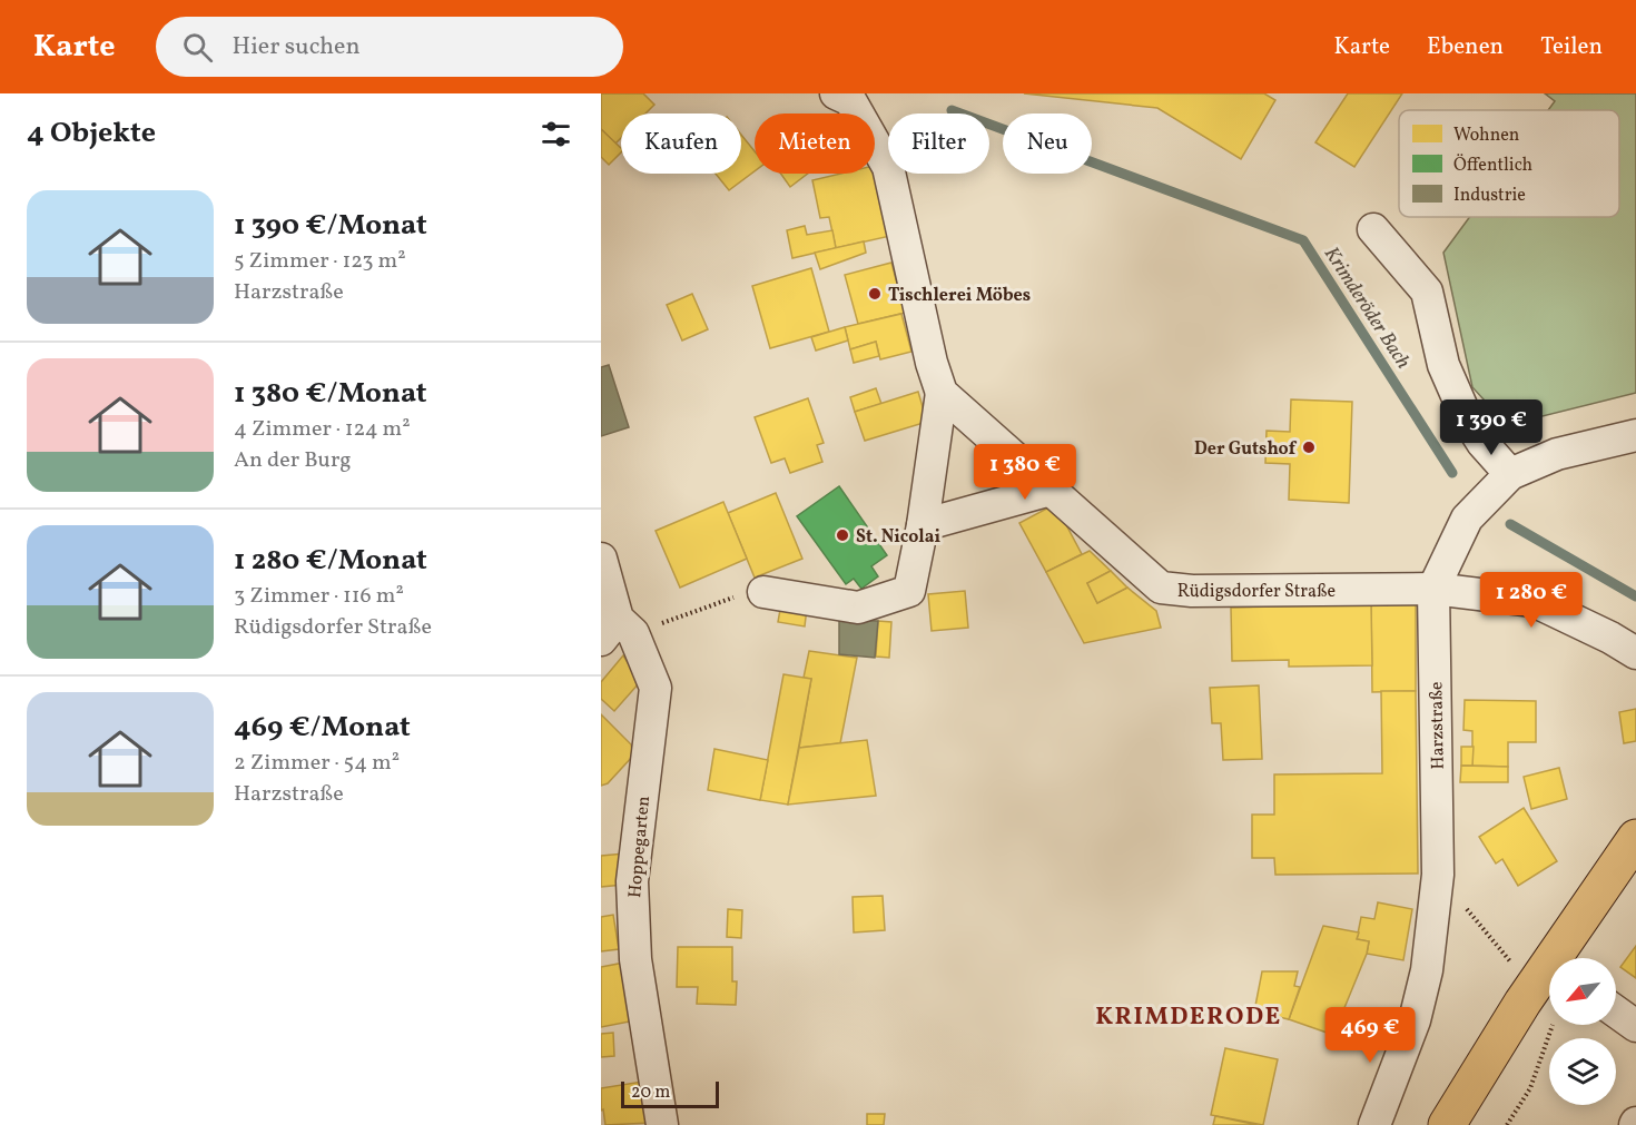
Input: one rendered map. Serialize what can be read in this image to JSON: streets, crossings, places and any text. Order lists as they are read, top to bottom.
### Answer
{
  "streets": {
    "street": ["Rüdigsdorfer Straße", "Harzstraße", "Hoppegarten"]
  },
  "crossings": [
    ["Rüdigsdorfer Straße", "Harzstraße"]
  ],
  "districts": ["KRIMDERODE"],
  "water": ["Krimderöder Bach"],
  "places": ["Tischlerei Möbes", "Der Gutshof", "St. Nicolai"],
  "legend": ["Wohnen", "Öffentlich", "Industrie"],
  "scale_bar": "20 m",
  "north": "bottom left",
  "page": {
    "header": "Karte",
    "search": "Hier suchen",
    "nav": ["Karte", "Ebenen", "Teilen"],
    "heading": "4 Objekte",
    "chip": [
      "Kaufen",
      "Mieten",
      "Filter",
      "Neu"
    ],
    "list": [
      {
        "name": "1 390 €/Monat",
        "note": "5 Zimmer · 123 m² · Harzstraße"
      },
      {
        "name": "1 380 €/Monat",
        "note": "4 Zimmer · 124 m² · An der Burg"
      },
      {
        "name": "1 280 €/Monat",
        "note": "3 Zimmer · 116 m² · Rüdigsdorfer Straße"
      },
      {
        "name": "469 €/Monat",
        "note": "2 Zimmer · 54 m² · Harzstraße"
      }
    ],
    "price": [
      "1 390 €",
      "1 380 €",
      "1 280 €",
      "469 €"
    ],
    "scale": "20 m"
  }
}
